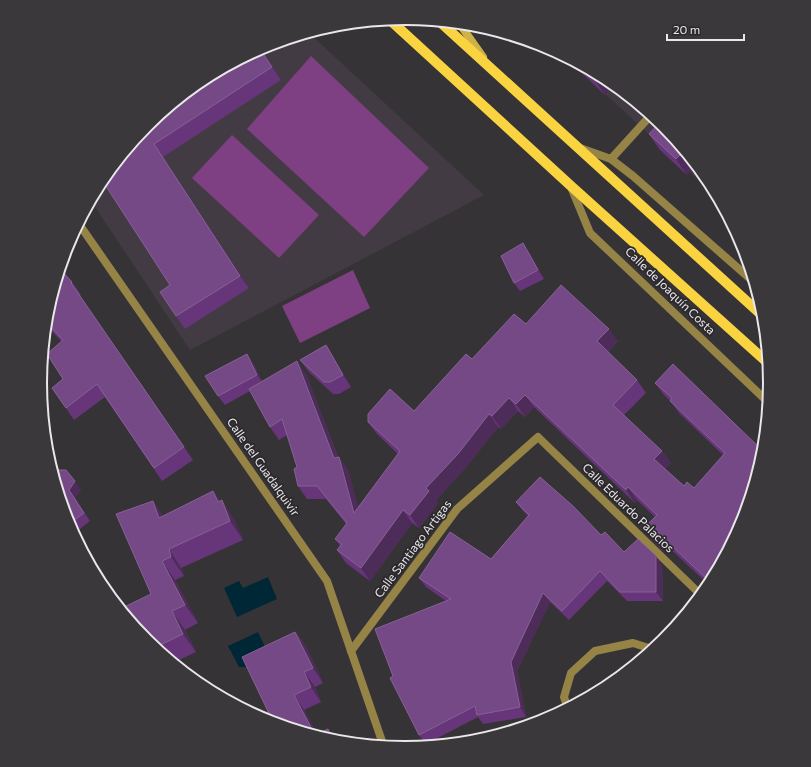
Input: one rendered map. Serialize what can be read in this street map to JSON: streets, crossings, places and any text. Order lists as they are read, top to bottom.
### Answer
{
  "streets": {
    "main road": ["Calle de Joaquín Costa"],
    "street": ["Calle del Guadalquivir", "Calle Eduardo Palacios", "Calle Santiago Artigas"]
  },
  "crossings": [
    ["Calle del Guadalquivir", "Calle Santiago Artigas"],
    ["Calle Eduardo Palacios", "Calle Santiago Artigas"]
  ],
  "scale_bar": "20 m"
}
